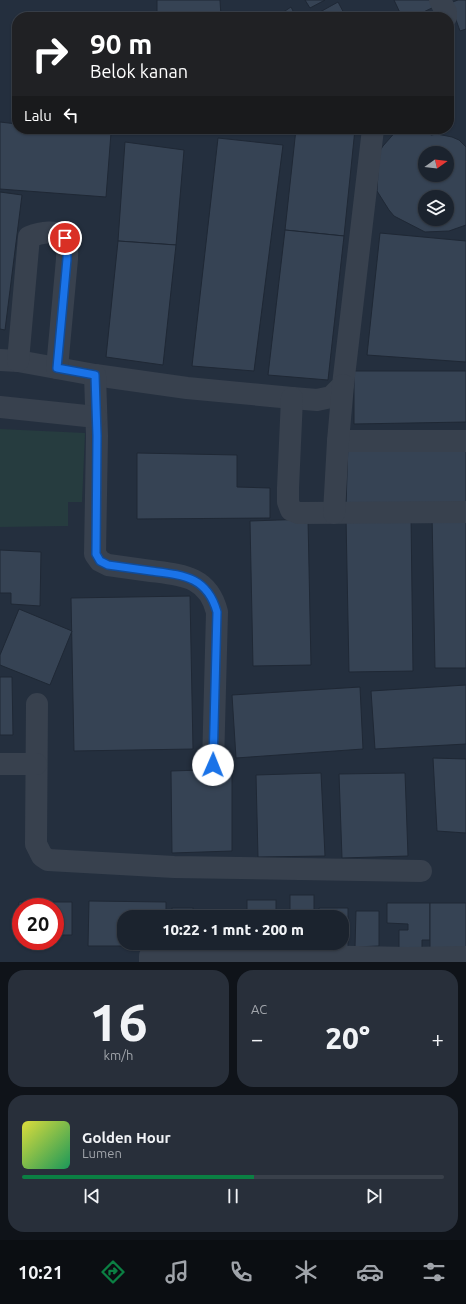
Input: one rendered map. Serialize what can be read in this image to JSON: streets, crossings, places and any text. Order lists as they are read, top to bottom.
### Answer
{
  "north": "right",
  "page": {
    "turn": ["90 m", "Belok kanan"],
    "then": "Lalu",
    "limit": "20",
    "trip": "10:22 · 1 mnt · 200 m",
    "tile": [
      ["16", "km/h"],
      "AC"
    ],
    "heat": ["−", "20°", "+"],
    "song": ["Golden Hour", "Lumen"],
    "tabs": "10:21"
  }
}
